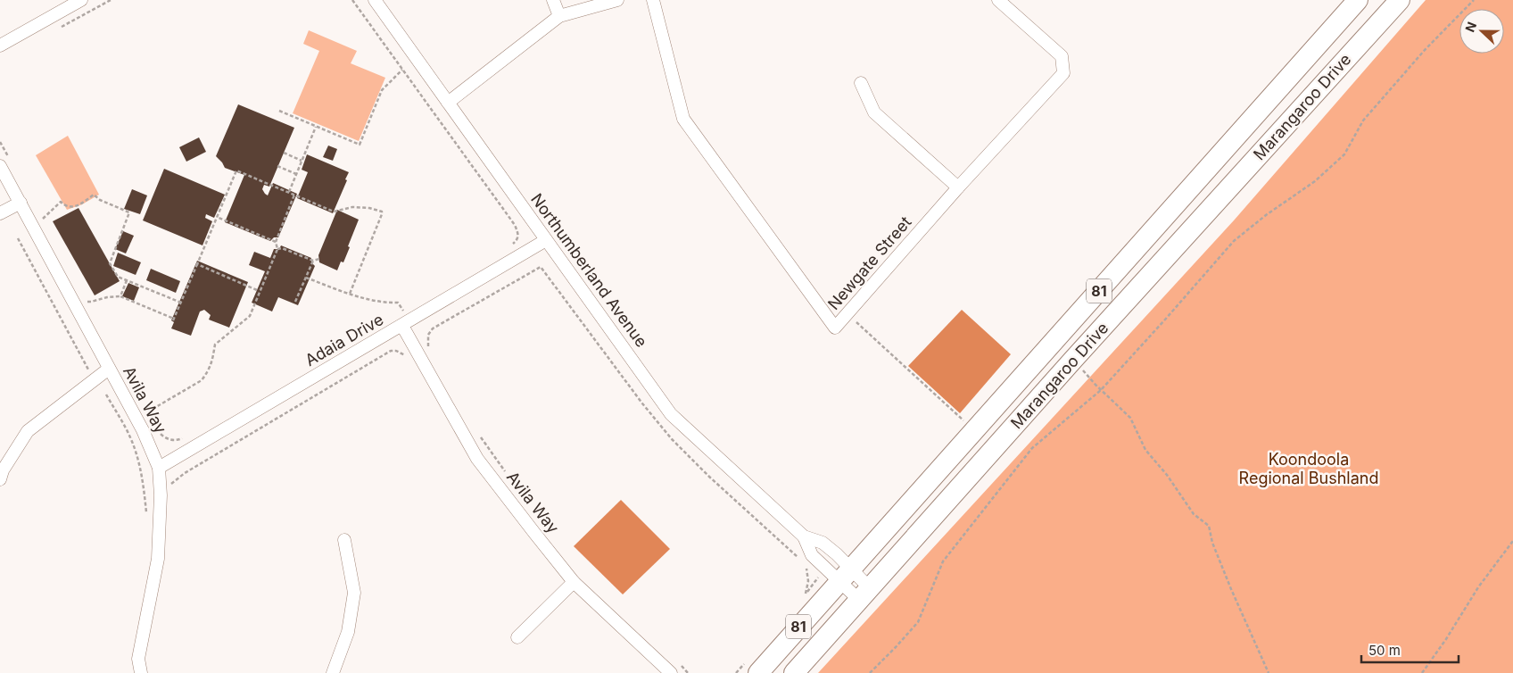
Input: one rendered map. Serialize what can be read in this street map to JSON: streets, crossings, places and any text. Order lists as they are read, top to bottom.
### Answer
{
  "streets": {
    "main road": ["Marangaroo Drive", "81"],
    "street": [
      "Newgate Street",
      "Northumberland Avenue",
      "Adaia Drive",
      "Avila Way"
    ]
  },
  "crossings": [
    ["Marangaroo Drive", "Northumberland Avenue"],
    ["Northumberland Avenue", "Adaia Drive"],
    ["Adaia Drive", "Avila Way"]
  ],
  "parks": ["Koondoola Regional Bushland"],
  "scale_bar": "50 m",
  "north": "left"
}
